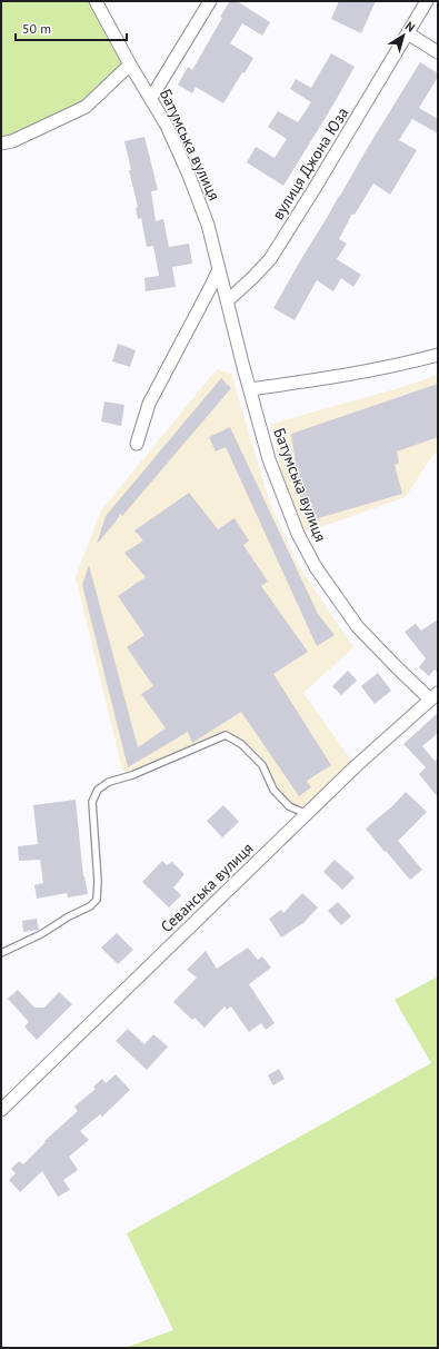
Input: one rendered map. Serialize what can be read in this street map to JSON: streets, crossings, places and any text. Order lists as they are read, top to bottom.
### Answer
{
  "streets": {
    "street": ["Батумська вулиця", "вулиця Джона Юза", "Севанська вулиця"]
  },
  "crossings": [
    ["Батумська вулиця", "вулиця Джона Юза"],
    ["Батумська вулиця", "Севанська вулиця"]
  ],
  "scale_bar": "50 m",
  "north": "top right"
}
